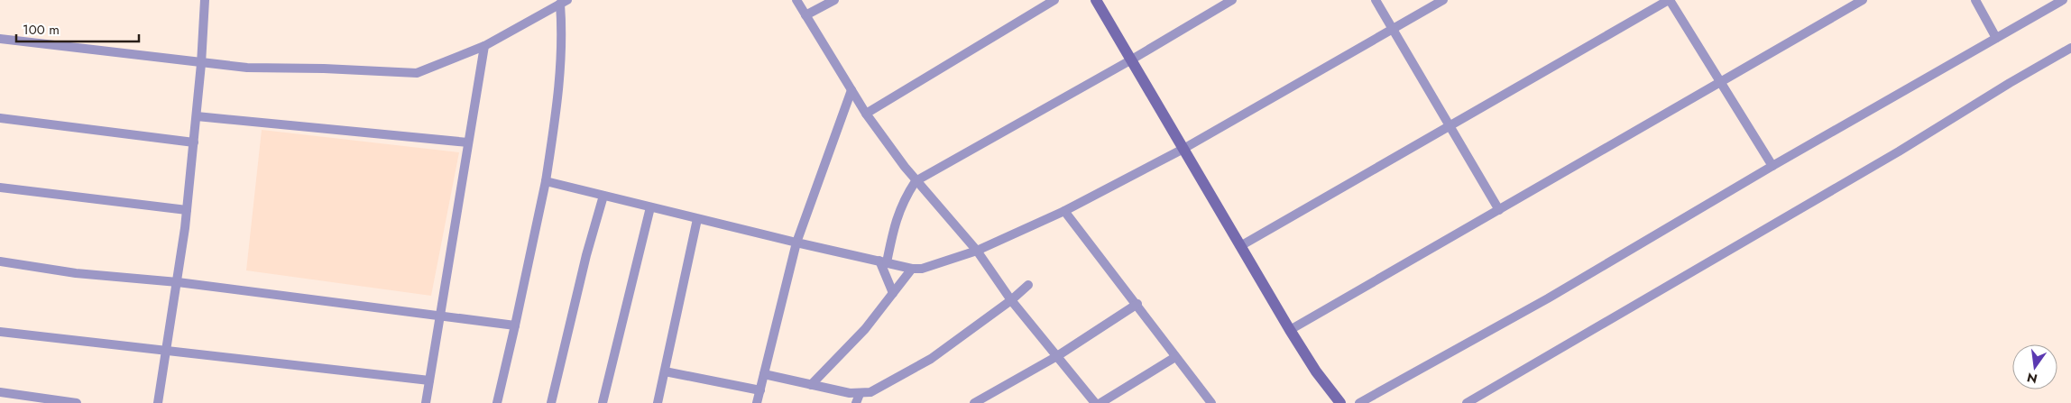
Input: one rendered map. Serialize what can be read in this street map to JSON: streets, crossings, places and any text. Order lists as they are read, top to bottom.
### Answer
{
  "scale_bar": "100 m",
  "north": "bottom"
}
